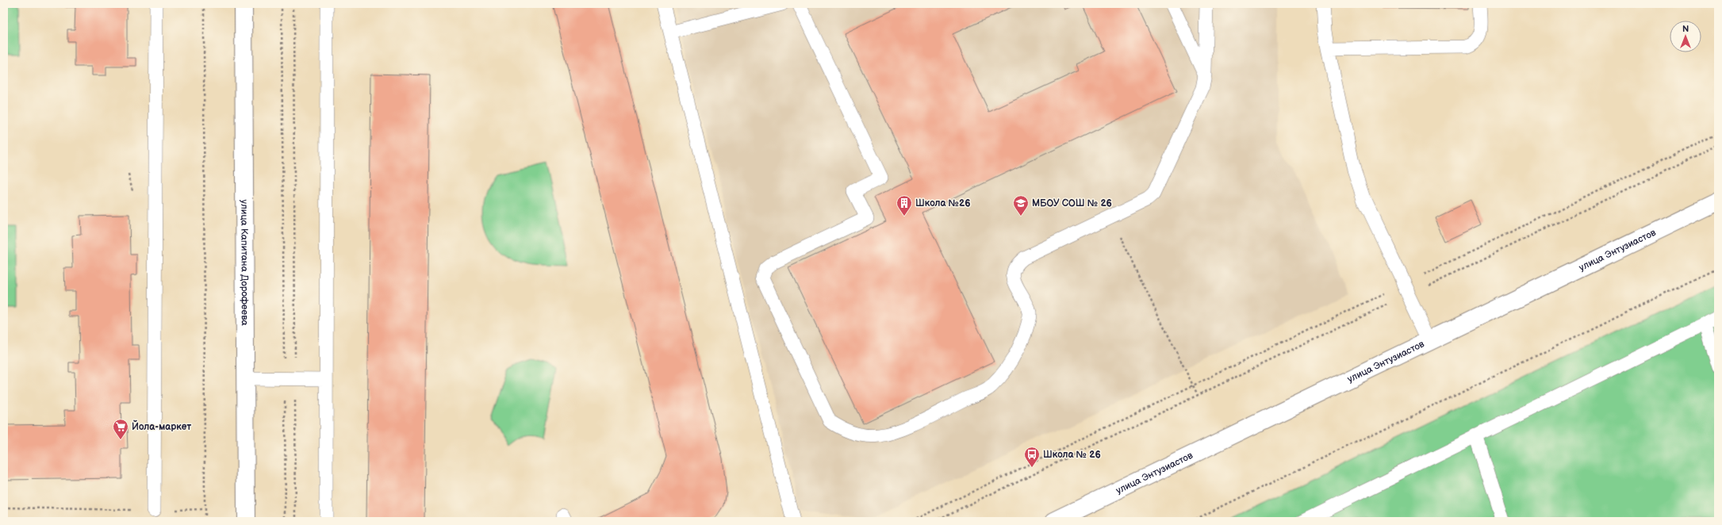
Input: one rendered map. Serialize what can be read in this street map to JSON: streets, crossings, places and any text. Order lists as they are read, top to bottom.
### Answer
{
  "streets": {
    "street": ["улица Энтузиастов", "улица Капитана Дорофеева"]
  },
  "places": {
    "building": ["Школа №26"],
    "school or university": ["МБОУ СОШ № 26"],
    "supermarket": ["Йола-маркет"],
    "bus stop": ["Школа № 26"]
  },
  "north": "top"
}
